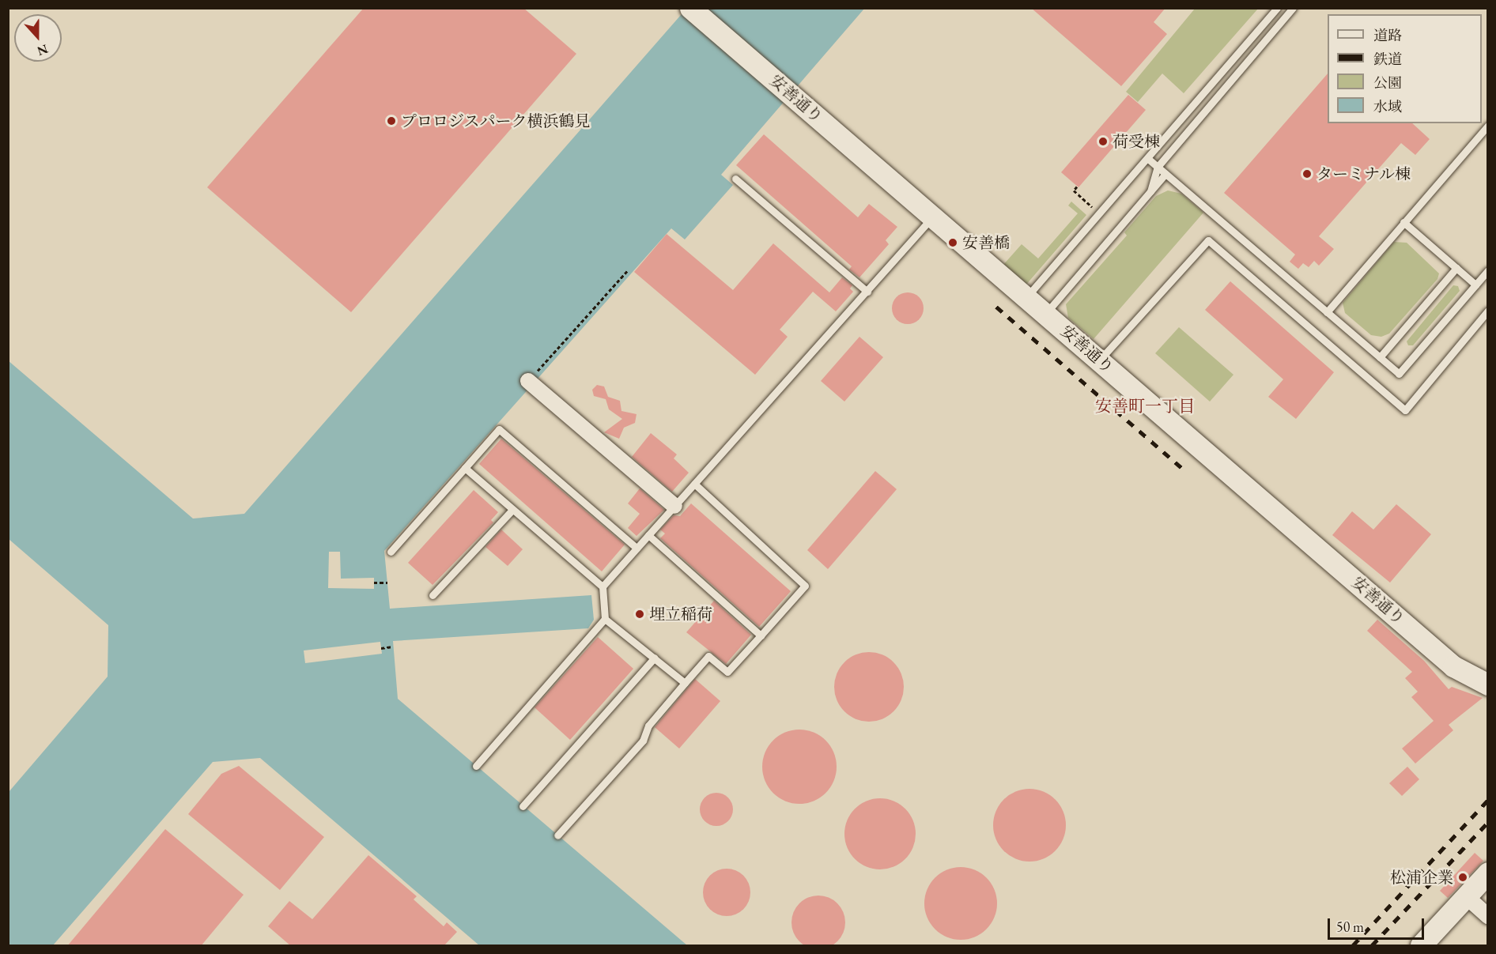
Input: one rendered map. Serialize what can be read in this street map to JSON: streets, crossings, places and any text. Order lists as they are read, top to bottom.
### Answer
{
  "streets": {
    "street": ["安善通り"]
  },
  "districts": ["安善町一丁目"],
  "places": [
    "プロロジスパーク横浜鶴見",
    "荷受棟",
    "ターミナル棟",
    "安善橋",
    "埋立稲荷",
    "松浦企業"
  ],
  "legend": [
    "道路",
    "鉄道",
    "公園",
    "水域"
  ],
  "scale_bar": "50 m",
  "north": "bottom"
}
